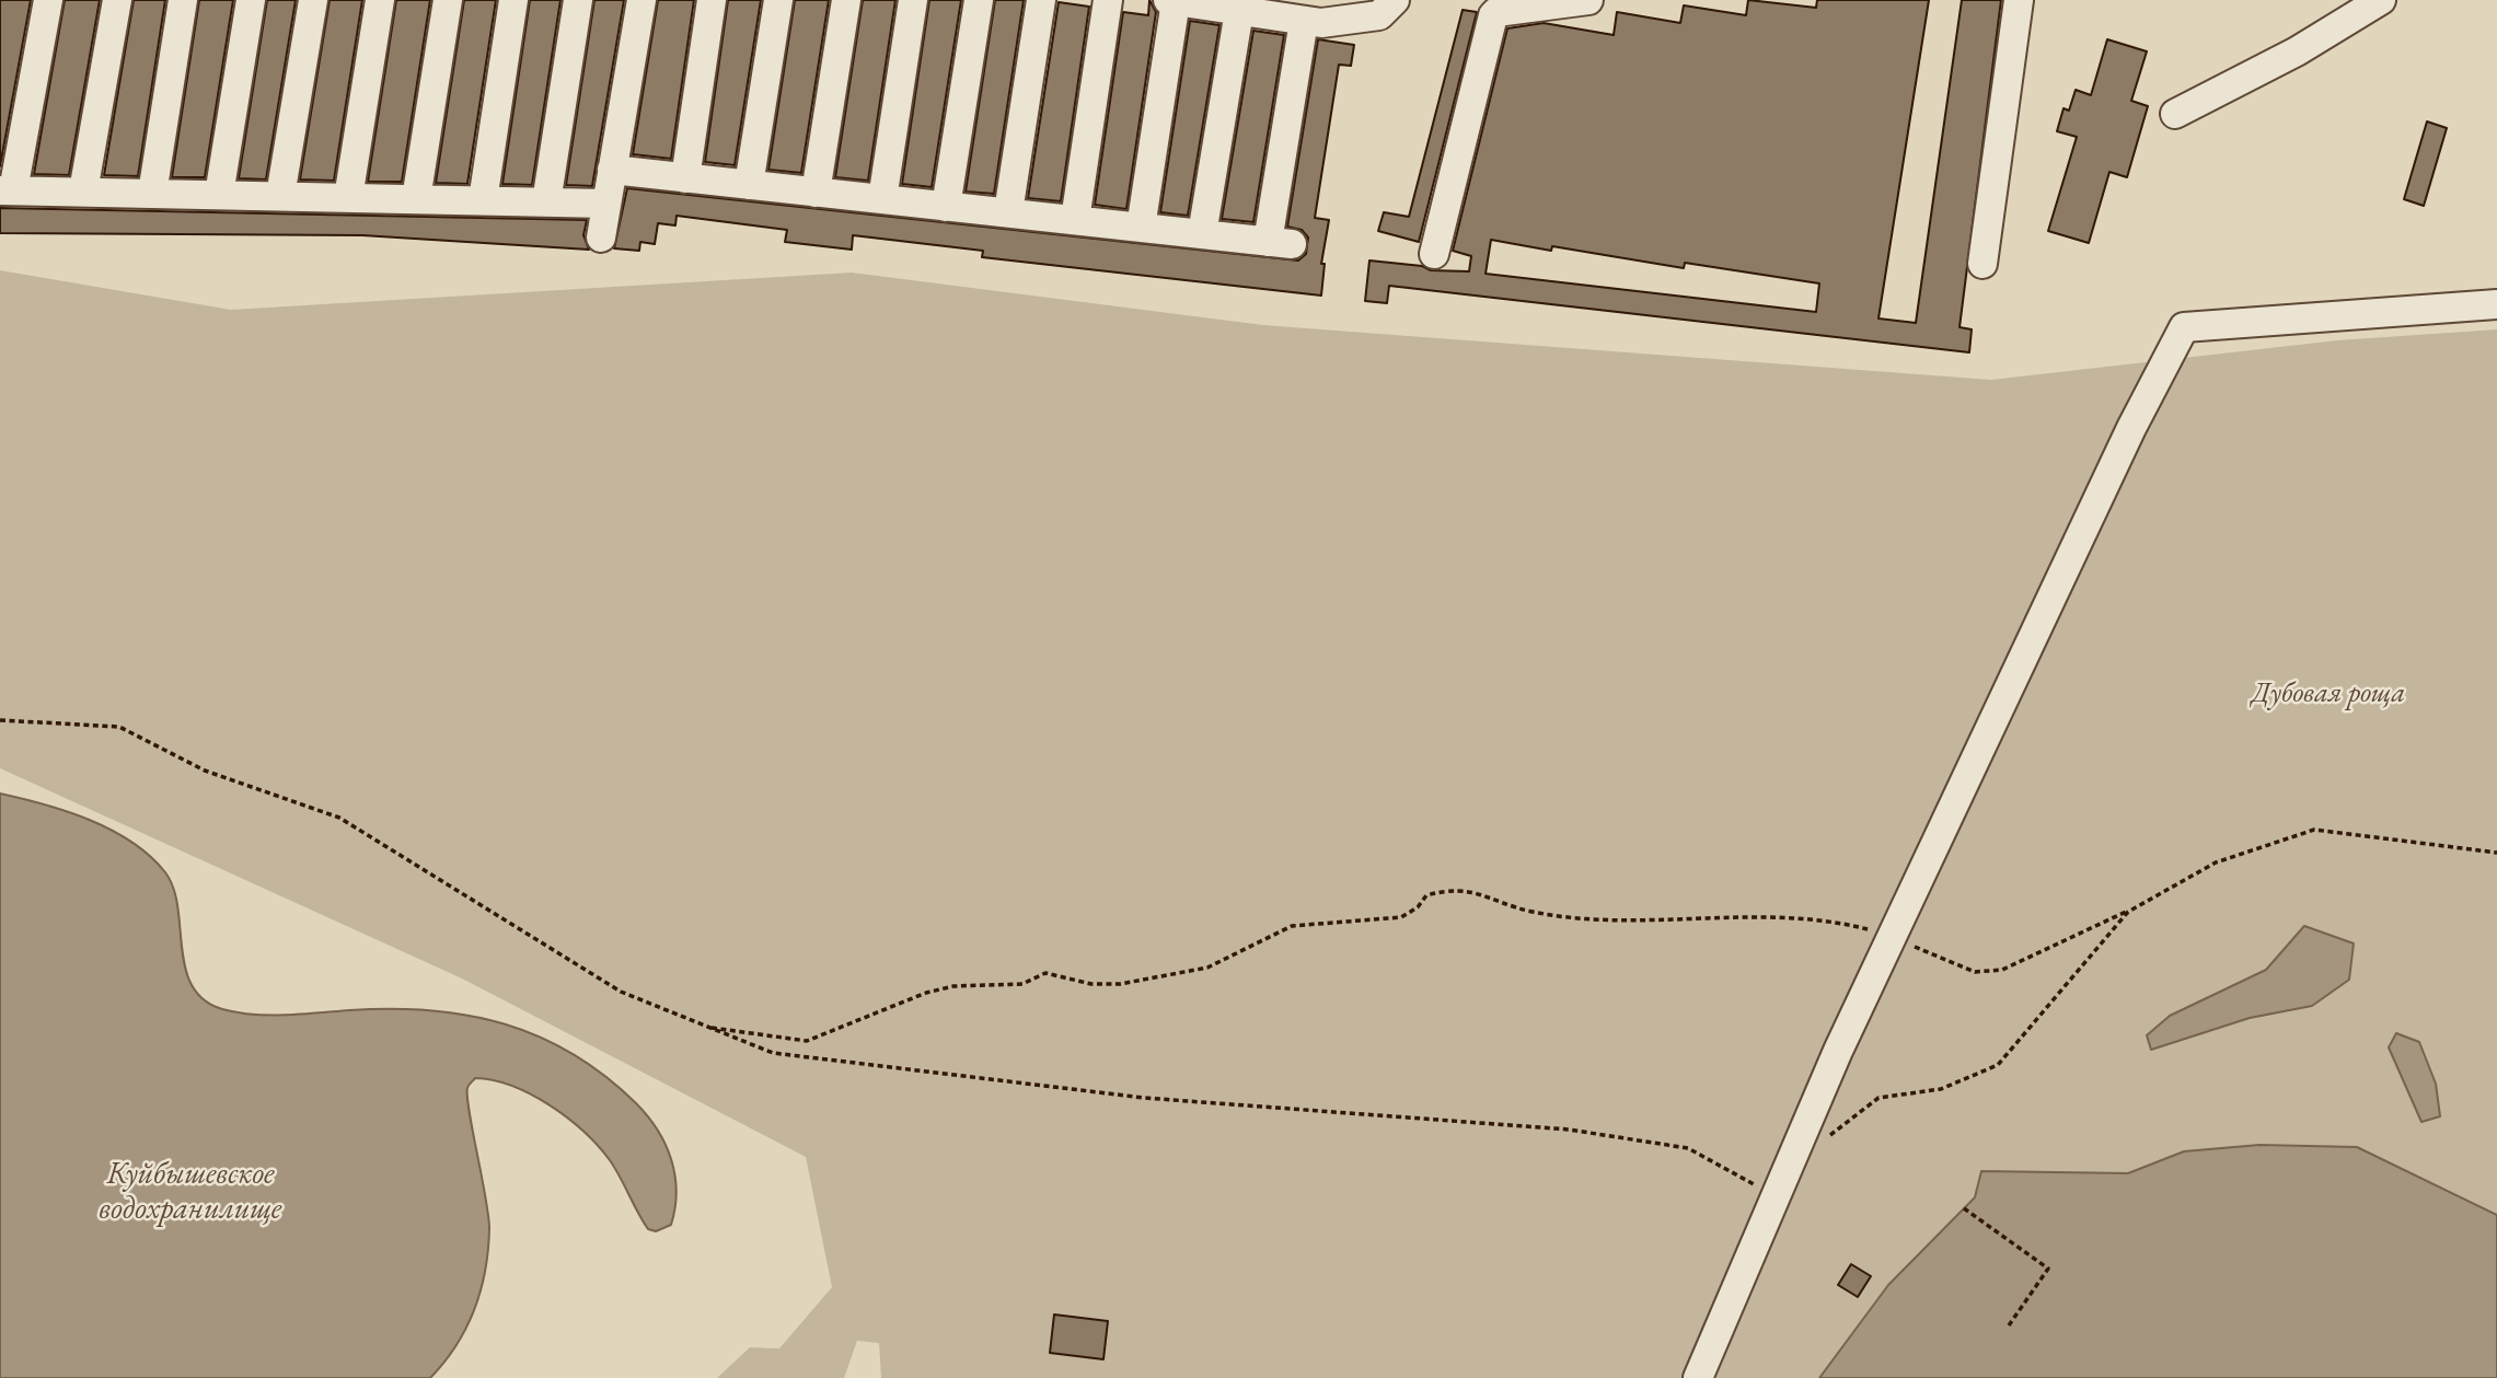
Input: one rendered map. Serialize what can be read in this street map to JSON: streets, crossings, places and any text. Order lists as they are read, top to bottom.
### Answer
{
  "water": ["Куйбышевское водохранилище"],
  "parks": ["Дубовая роща"]
}
